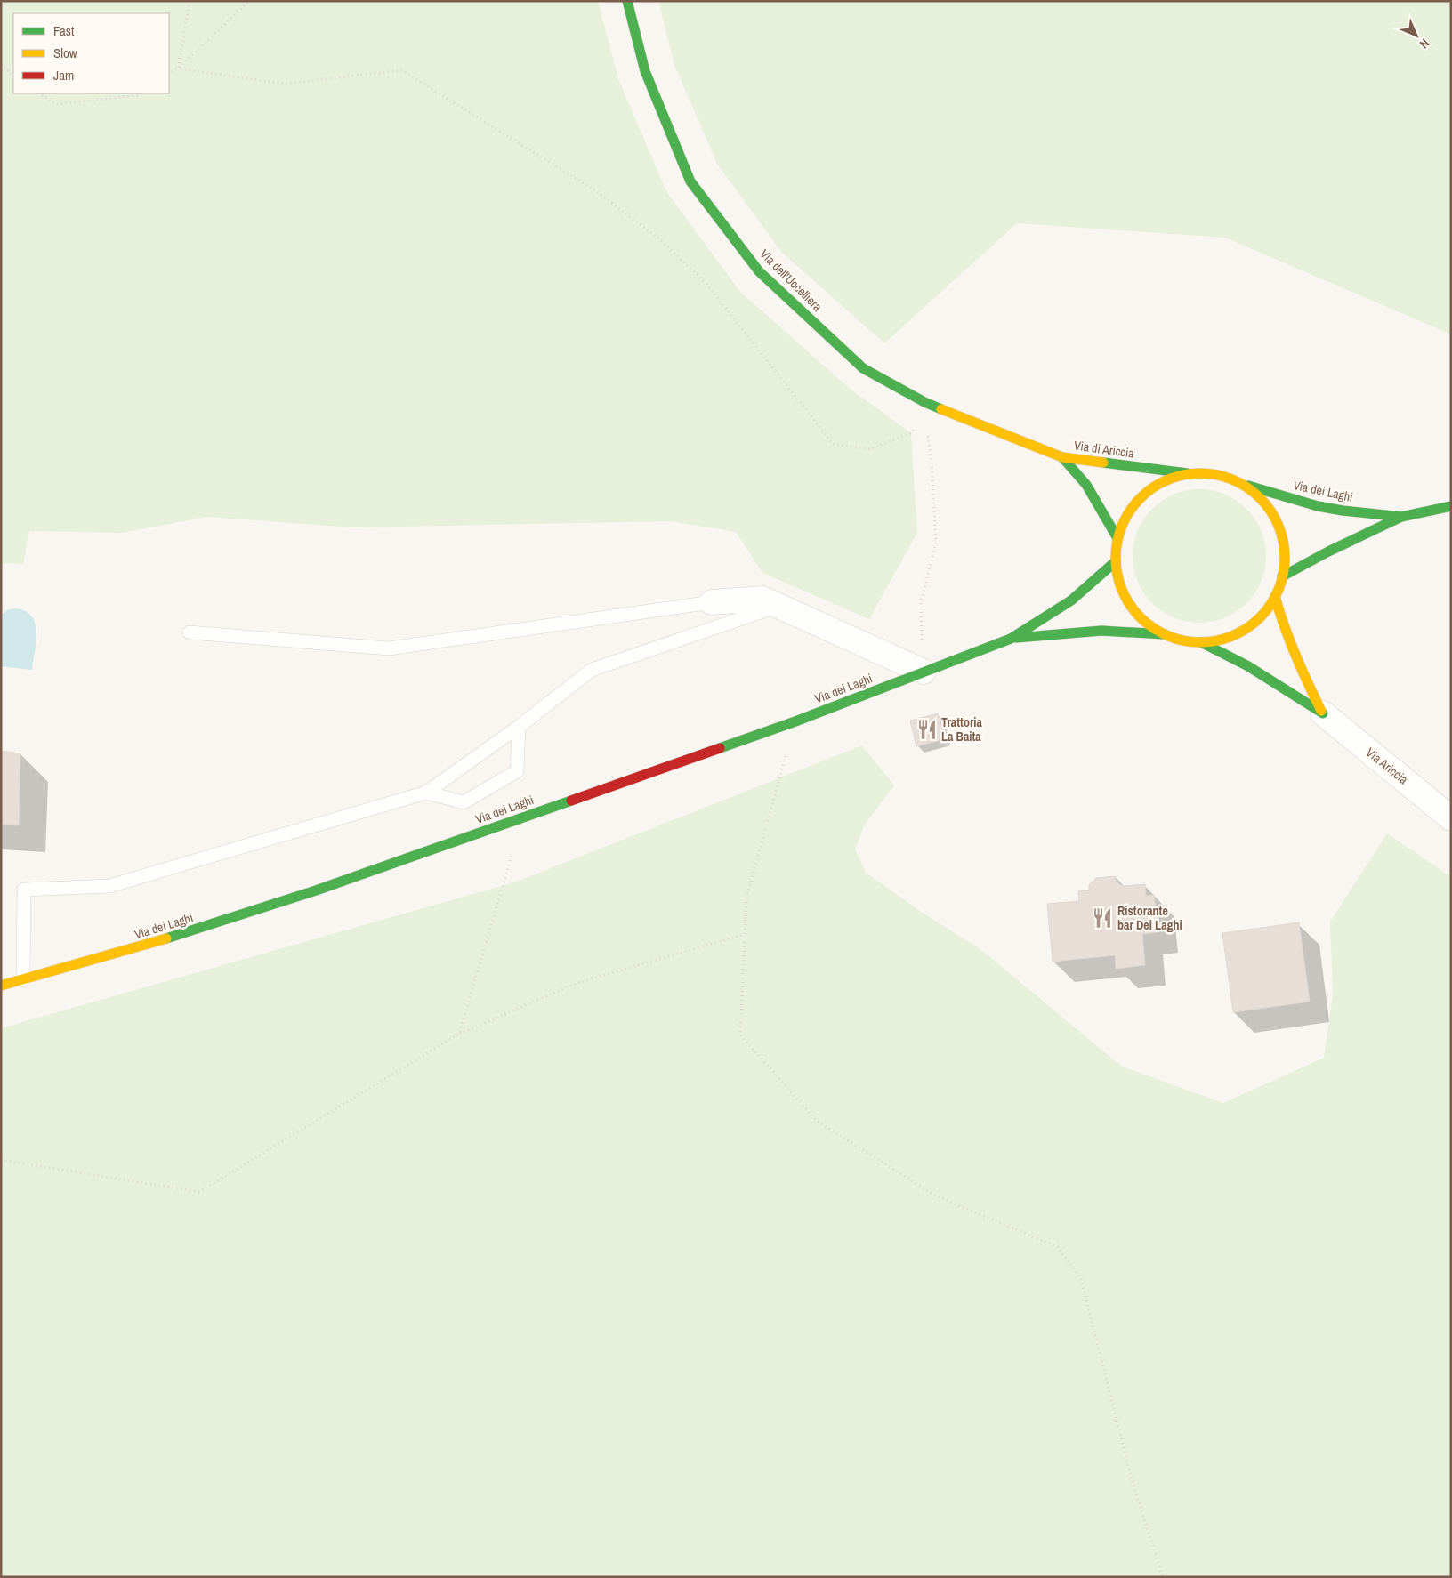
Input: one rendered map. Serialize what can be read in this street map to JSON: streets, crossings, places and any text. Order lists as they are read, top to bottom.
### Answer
{
  "streets": {
    "main road": [
      "Via dell'Uccelliera",
      "Via di Ariccia",
      "Via dei Laghi",
      "Via Ariccia"
    ]
  },
  "crossings": [
    ["Via dell'Uccelliera", "Via di Ariccia"],
    ["Via di Ariccia", "Via dei Laghi"]
  ],
  "places": {
    "restaurant": ["Trattoria La Baita", "Ristorante bar Dei Laghi"]
  },
  "legend": ["Fast", "Slow", "Jam"],
  "north": "bottom right"
}
